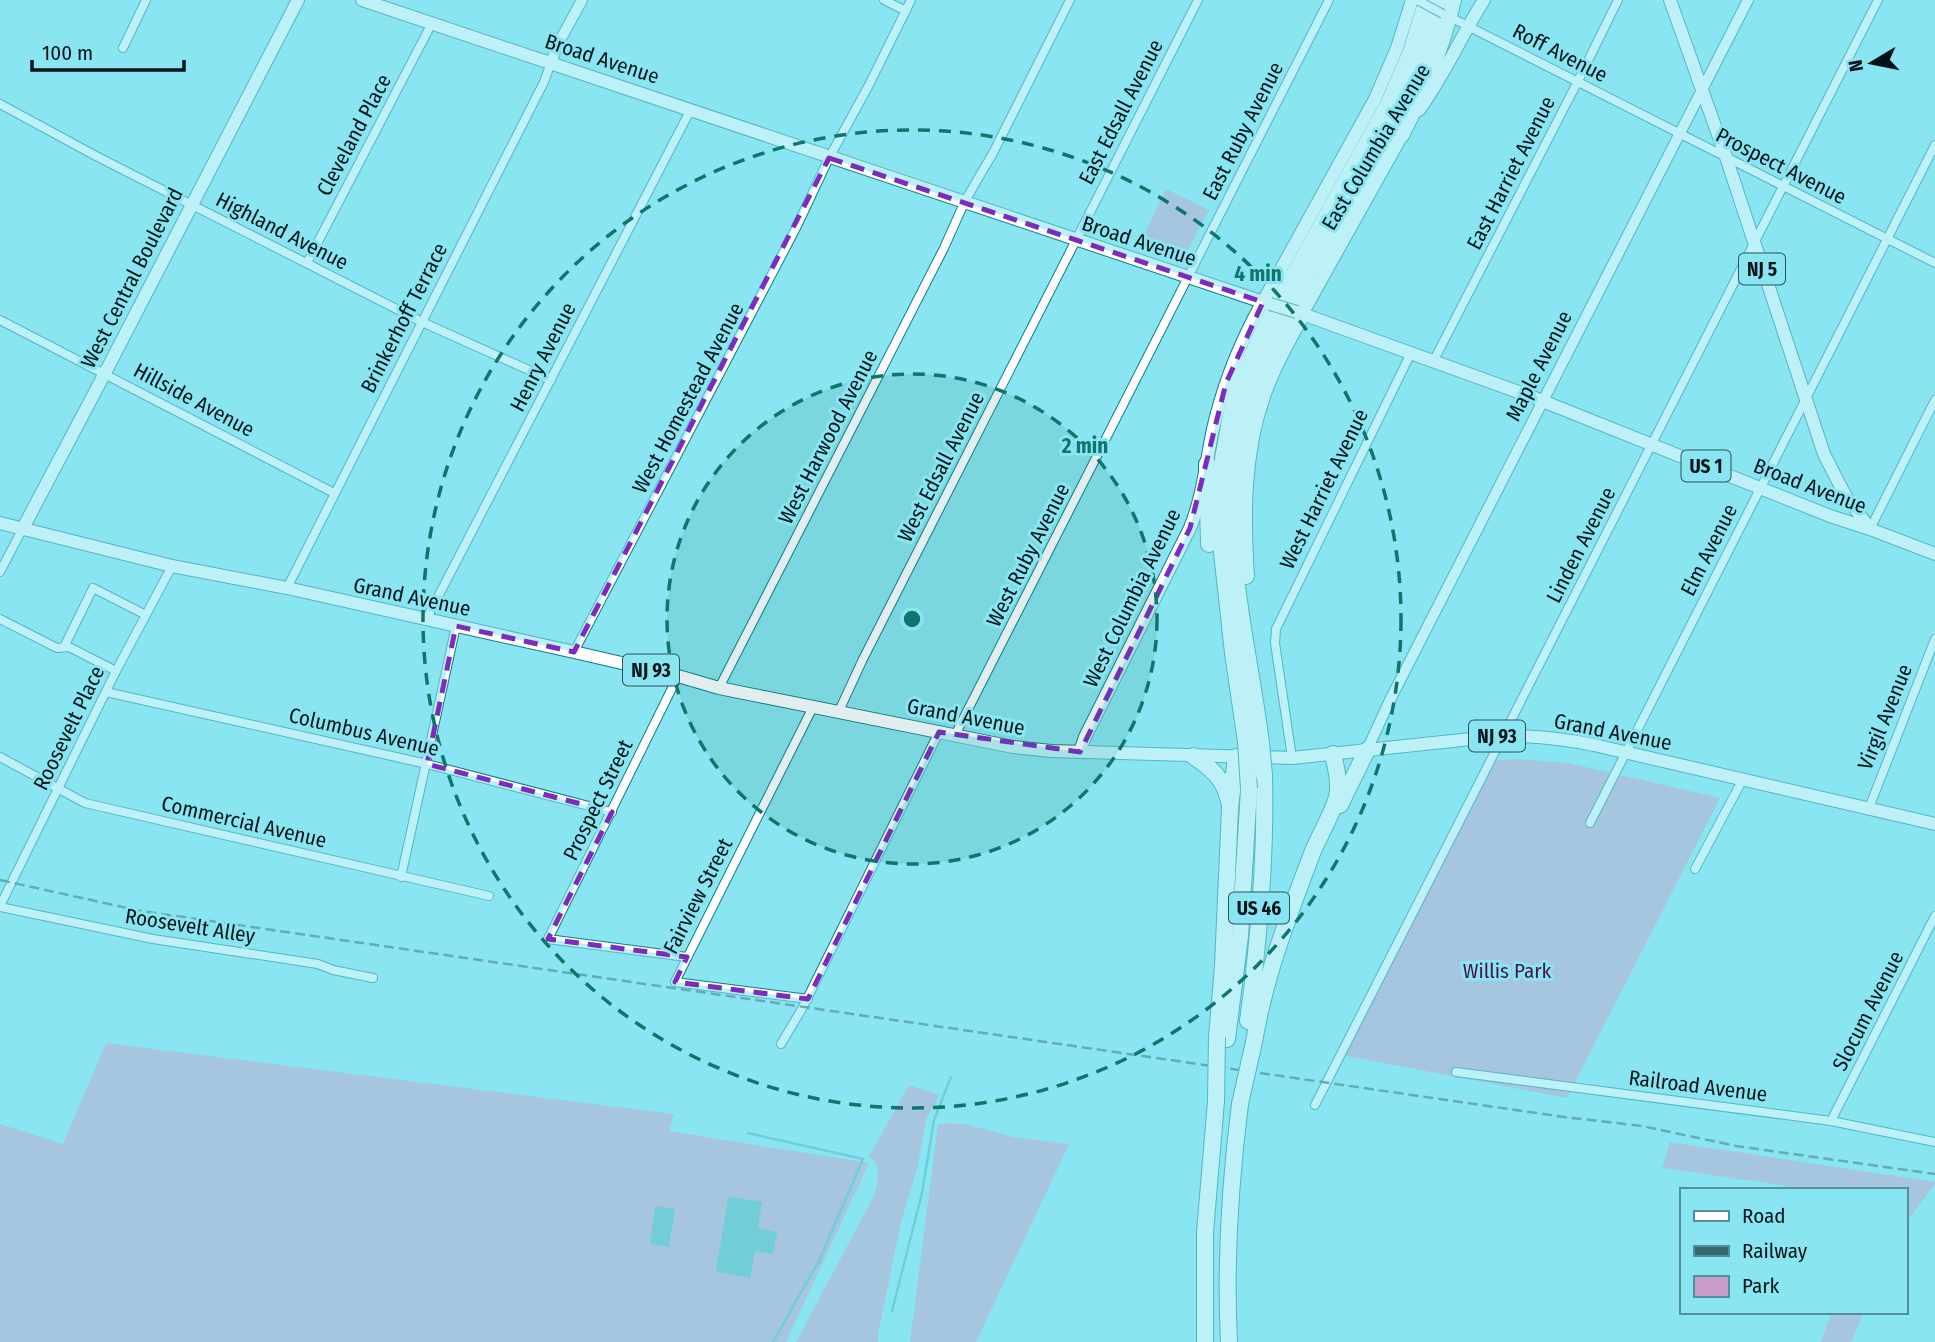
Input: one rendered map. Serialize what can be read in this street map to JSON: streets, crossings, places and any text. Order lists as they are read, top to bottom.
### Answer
{
  "streets": {
    "highway": ["US 46"],
    "main road": [
      "Broad Avenue",
      "East Columbia Avenue",
      "NJ 5",
      "West Central Boulevard",
      "US 1",
      "Grand Avenue",
      "West Columbia Avenue",
      "NJ 93"
    ],
    "street": [
      "Roff Avenue",
      "East Edsall Avenue",
      "East Ruby Avenue",
      "Cleveland Place",
      "Prospect Avenue",
      "East Harriet Avenue",
      "Highland Avenue",
      "Brinkerhoff Terrace",
      "Henry Avenue",
      "Maple Avenue",
      "West Homestead Avenue",
      "Hillside Avenue",
      "West Harwood Avenue",
      "West Edsall Avenue",
      "West Harriet Avenue",
      "Linden Avenue",
      "Elm Avenue",
      "West Ruby Avenue",
      "Virgil Avenue",
      "Roosevelt Place",
      "Columbus Avenue",
      "Prospect Street",
      "Commercial Avenue",
      "Fairview Street",
      "Roosevelt Alley",
      "Slocum Avenue",
      "Railroad Avenue"
    ]
  },
  "crossings": [
    ["Roff Avenue", "East Columbia Avenue"],
    ["Roff Avenue", "Prospect Avenue"],
    ["Roff Avenue", "East Harriet Avenue"],
    ["Roff Avenue", "West Columbia Avenue"],
    ["Roff Avenue", "US 46"],
    ["Broad Avenue", "East Edsall Avenue"],
    ["Broad Avenue", "East Ruby Avenue"],
    ["Broad Avenue", "Cleveland Place"],
    ["Broad Avenue", "East Columbia Avenue"],
    ["Broad Avenue", "East Harriet Avenue"],
    ["Broad Avenue", "NJ 5"],
    ["Broad Avenue", "Brinkerhoff Terrace"],
    ["Broad Avenue", "Henry Avenue"],
    ["Broad Avenue", "Maple Avenue"],
    ["Broad Avenue", "West Homestead Avenue"],
    ["Broad Avenue", "West Harwood Avenue"],
    ["Broad Avenue", "West Edsall Avenue"],
    ["Broad Avenue", "West Harriet Avenue"],
    ["Broad Avenue", "Linden Avenue"],
    ["Broad Avenue", "Elm Avenue"],
    ["Broad Avenue", "West Ruby Avenue"],
    ["Broad Avenue", "West Columbia Avenue"],
    ["East Edsall Avenue", "West Edsall Avenue"],
    ["East Ruby Avenue", "West Ruby Avenue"],
    ["Cleveland Place", "Highland Avenue"],
    ["Prospect Avenue", "NJ 5"],
    ["Prospect Avenue", "Maple Avenue"],
    ["Prospect Avenue", "Linden Avenue"],
    ["Prospect Avenue", "Elm Avenue"],
    ["Highland Avenue", "West Central Boulevard"],
    ["Highland Avenue", "Brinkerhoff Terrace"],
    ["Highland Avenue", "Henry Avenue"],
    ["NJ 5", "Maple Avenue"],
    ["NJ 5", "Linden Avenue"],
    ["NJ 5", "Elm Avenue"],
    ["West Central Boulevard", "Hillside Avenue"],
    ["West Central Boulevard", "Grand Avenue"],
    ["Brinkerhoff Terrace", "Hillside Avenue"],
    ["Brinkerhoff Terrace", "Grand Avenue"],
    ["Henry Avenue", "Grand Avenue"],
    ["Maple Avenue", "Grand Avenue"],
    ["West Homestead Avenue", "Grand Avenue"],
    ["West Harwood Avenue", "Grand Avenue"],
    ["West Edsall Avenue", "Grand Avenue"],
    ["West Harriet Avenue", "Grand Avenue"],
    ["Linden Avenue", "Grand Avenue"],
    ["Elm Avenue", "Grand Avenue"],
    ["West Ruby Avenue", "Grand Avenue"],
    ["Grand Avenue", "West Columbia Avenue"],
    ["Grand Avenue", "Virgil Avenue"],
    ["Grand Avenue", "Roosevelt Place"],
    ["Grand Avenue", "Prospect Street"],
    ["Grand Avenue", "Fairview Street"],
    ["West Columbia Avenue", "US 46"],
    ["Roosevelt Place", "Columbus Avenue"],
    ["Roosevelt Place", "Commercial Avenue"],
    ["Roosevelt Place", "Roosevelt Alley"],
    ["Columbus Avenue", "Prospect Street"],
    ["Prospect Street", "Fairview Street"],
    ["Slocum Avenue", "Railroad Avenue"]
  ],
  "parks": ["Willis Park"],
  "legend": ["Road", "Railway", "Park"],
  "scale_bar": "100 m",
  "north": "left",
  "rings": ["4 min", "2 min"]
}
